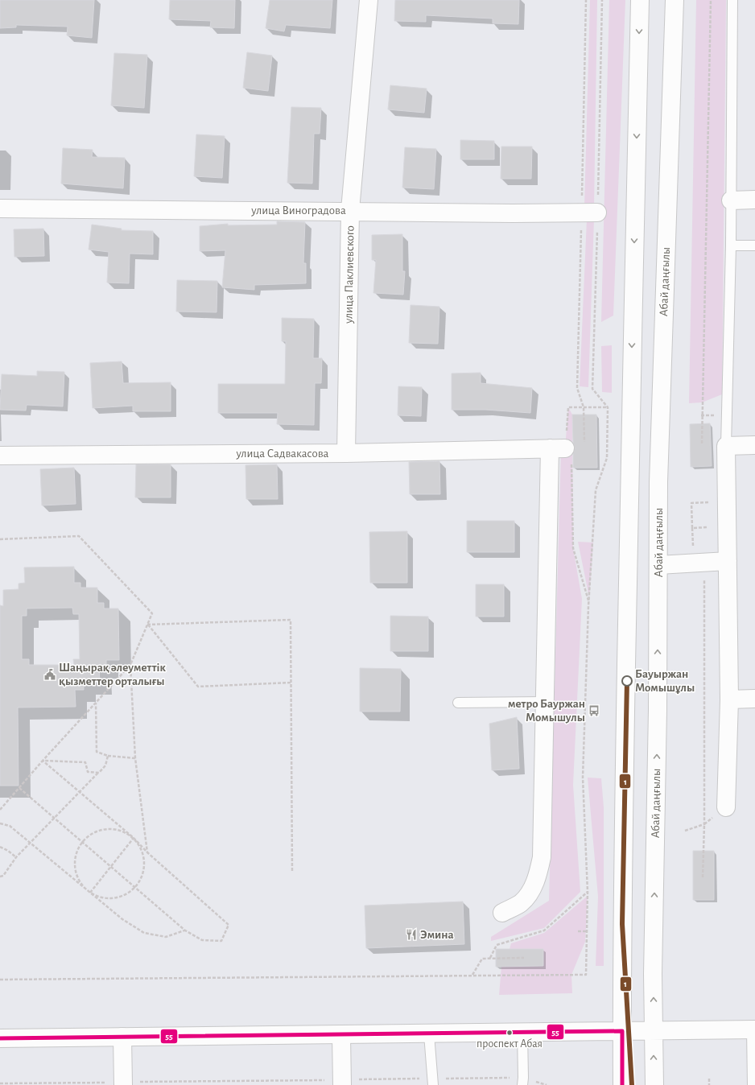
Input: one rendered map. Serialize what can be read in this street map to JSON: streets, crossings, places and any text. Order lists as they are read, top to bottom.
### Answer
{
  "streets": {
    "main road": [
      "улица Виноградова",
      "улица Паклиевского",
      "Абай даңғылы",
      "улица Садвакасова"
    ]
  },
  "crossings": [
    ["улица Виноградова", "улица Паклиевского"],
    ["улица Паклиевского", "улица Садвакасова"]
  ],
  "places": {
    "public building": ["Шаңырақ әлеуметтік қызметтер орталығы"],
    "other": ["Бауыржан Момышұлы", "проспект Абая"],
    "bus stop": ["метро Бауржан Момышулы"],
    "restaurant": ["Эмина"]
  },
  "lines": ["transit line 1", "transit line 55"]
}
